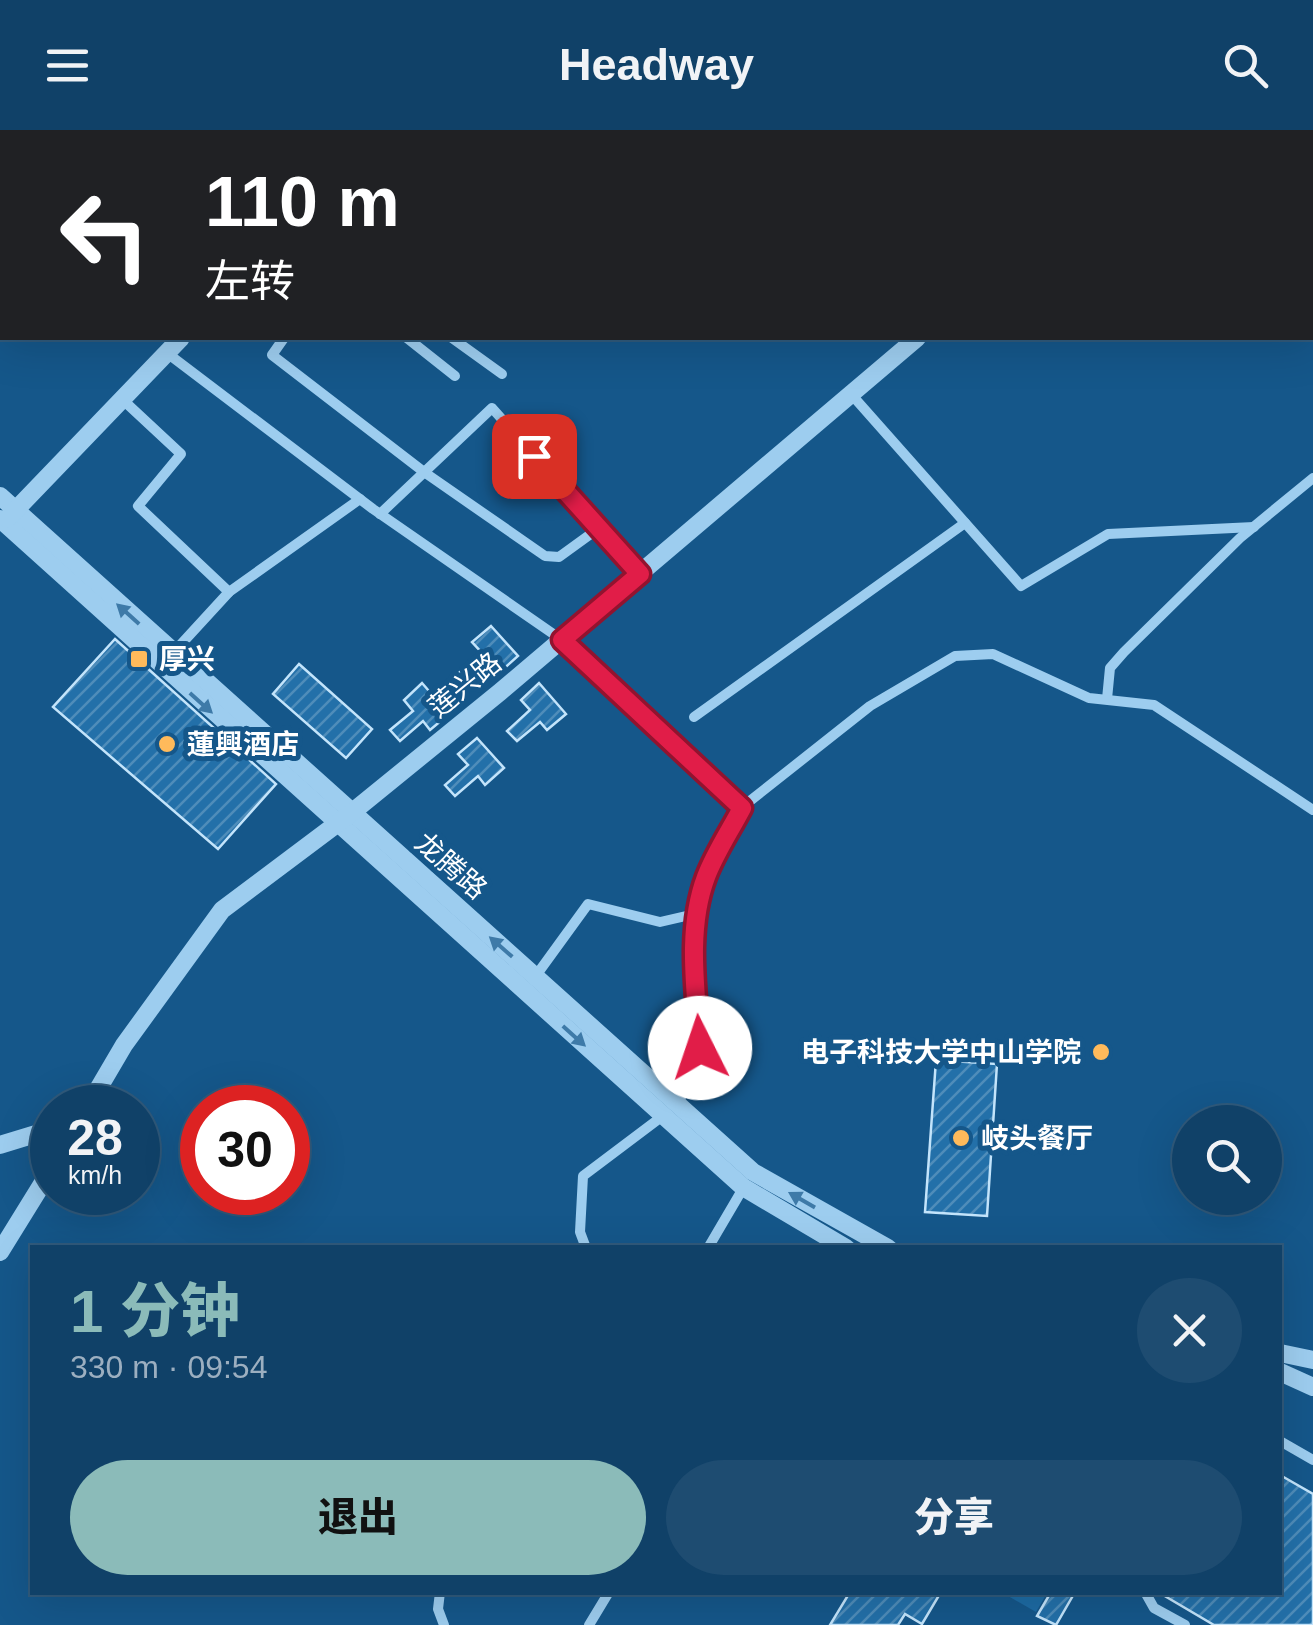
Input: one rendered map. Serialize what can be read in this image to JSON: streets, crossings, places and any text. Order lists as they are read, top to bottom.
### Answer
{
  "streets": {
    "street": ["莲兴路", "龙腾路"]
  },
  "crossings": [
    ["莲兴路", "龙腾路"]
  ],
  "places": {
    "transit": ["厚兴"],
    "other": ["蓮興酒店", "电子科技大学中山学院", "岐头餐厅"]
  },
  "page": {
    "header": "Headway",
    "turn": ["110 m", "左转"],
    "speed": "28 km/h",
    "limit": "30",
    "heading": ["1 分钟", "330 m · 09:54"],
    "buttons": ["退出", "分享"]
  }
}
